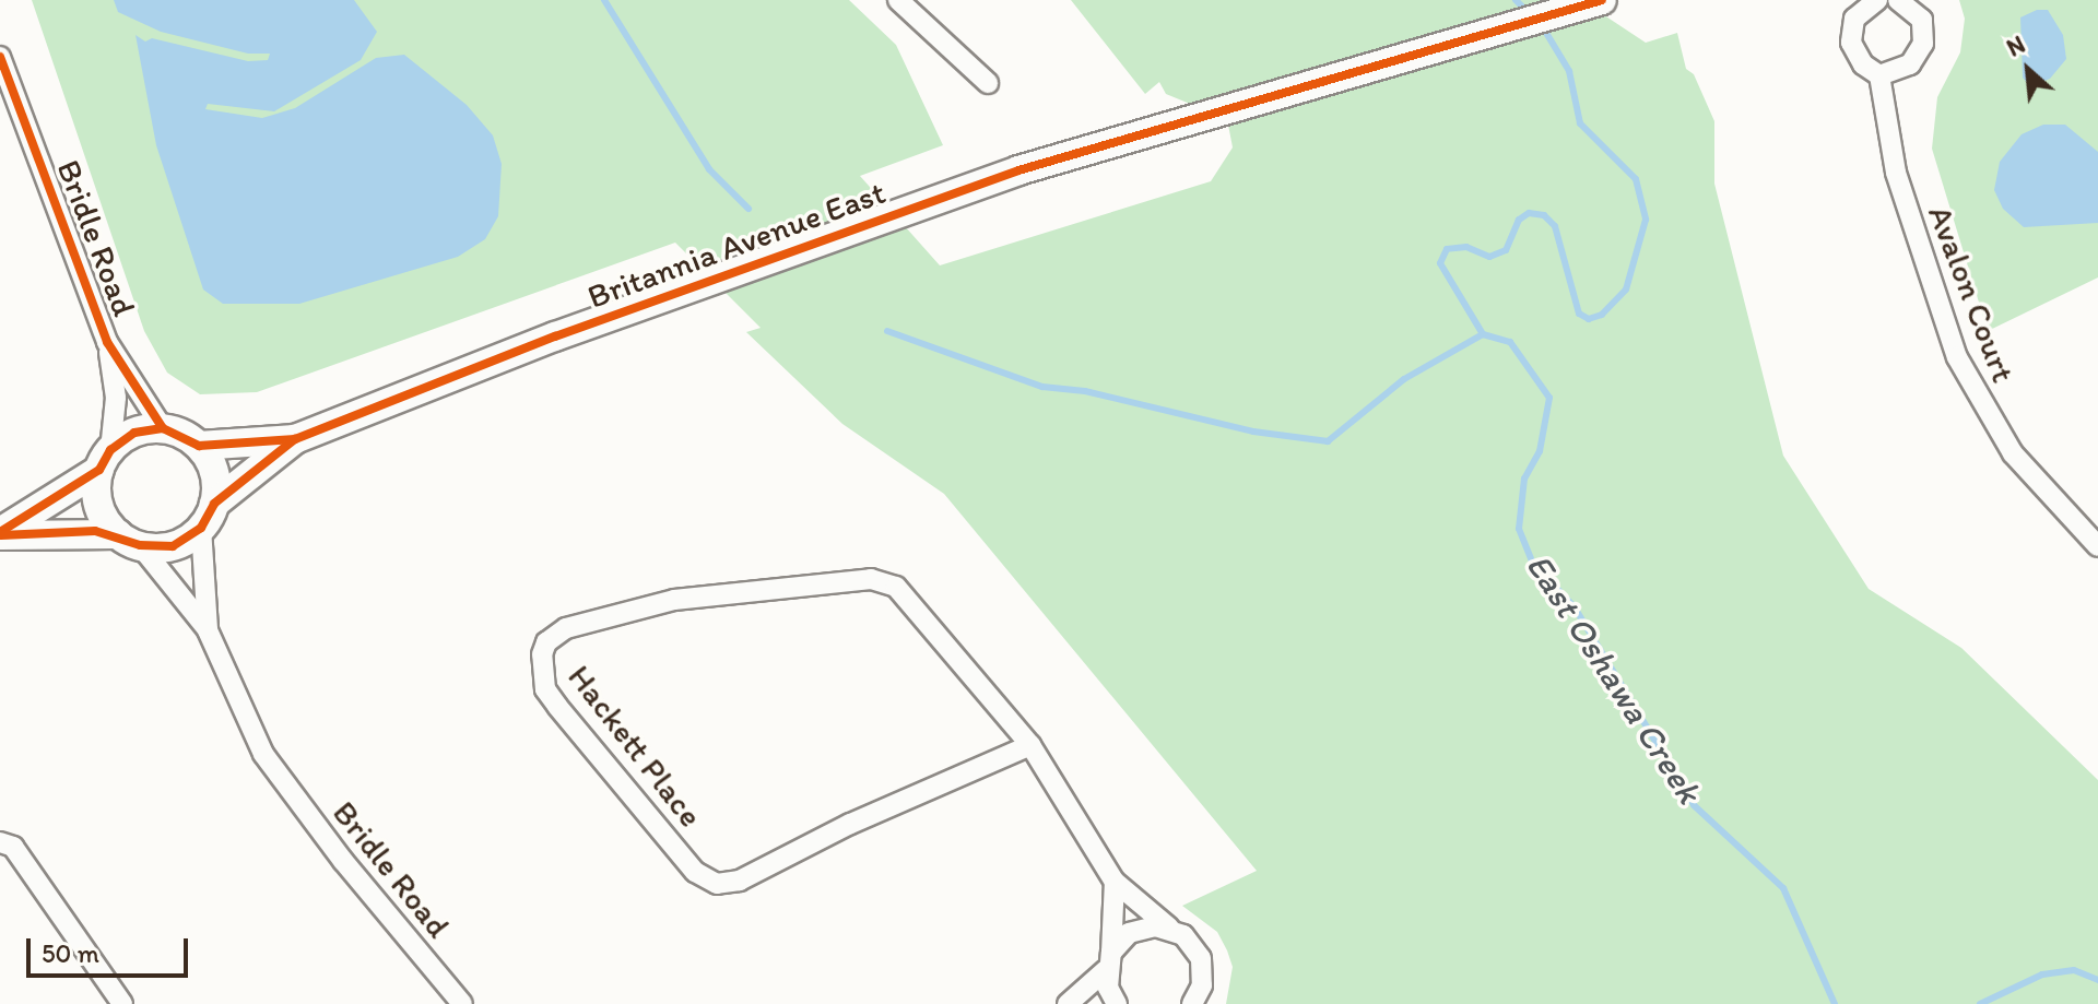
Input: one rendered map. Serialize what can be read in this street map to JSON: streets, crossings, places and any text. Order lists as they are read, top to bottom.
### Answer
{
  "streets": {
    "street": [
      "Bridle Road",
      "Britannia Avenue East",
      "Avalon Court",
      "Hackett Place"
    ]
  },
  "crossings": [
    ["Bridle Road", "Britannia Avenue East"]
  ],
  "water": ["East Oshawa Creek"],
  "scale_bar": "50 m",
  "north": "top left"
}
